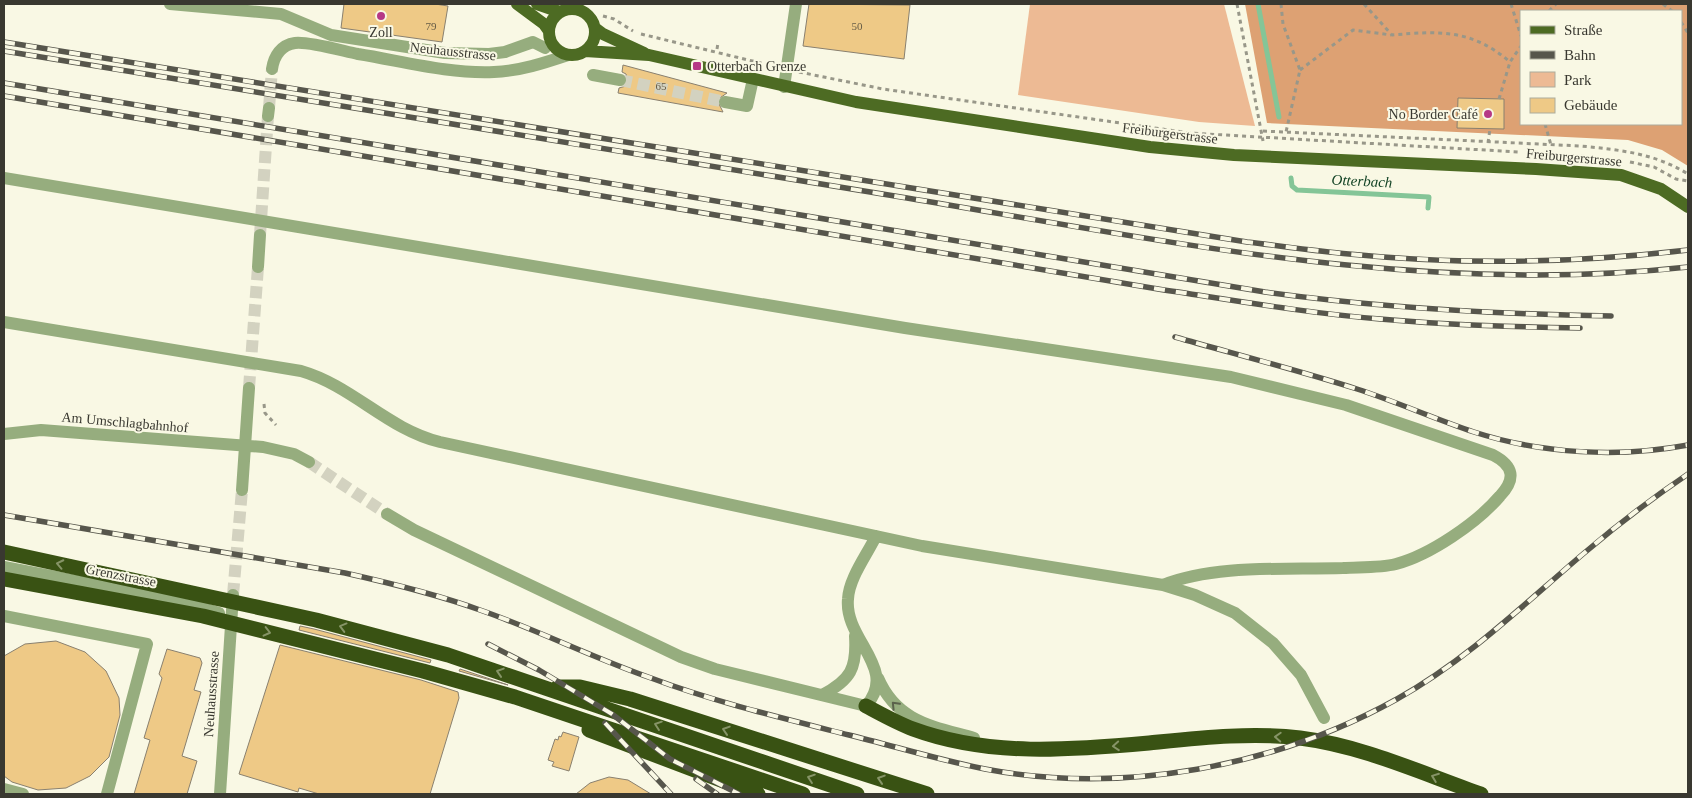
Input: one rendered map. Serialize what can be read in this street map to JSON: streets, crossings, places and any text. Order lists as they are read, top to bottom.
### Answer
{
  "streets": {
    "main road": ["Freiburgerstrasse"],
    "street": ["Neuhausstrasse", "Am Umschlagbahnhof", "Grenzstrasse"]
  },
  "crossings": [
    ["Neuhausstrasse", "Freiburgerstrasse"],
    ["Neuhausstrasse", "Grenzstrasse"]
  ],
  "water": ["Otterbach"],
  "places": {
    "other": ["Zoll", "No Border Café"],
    "transit": ["Otterbach Grenze"]
  },
  "house_numbers": ["79", "50", "65"],
  "legend": [
    "Straße",
    "Bahn",
    "Park",
    "Gebäude"
  ]
}
